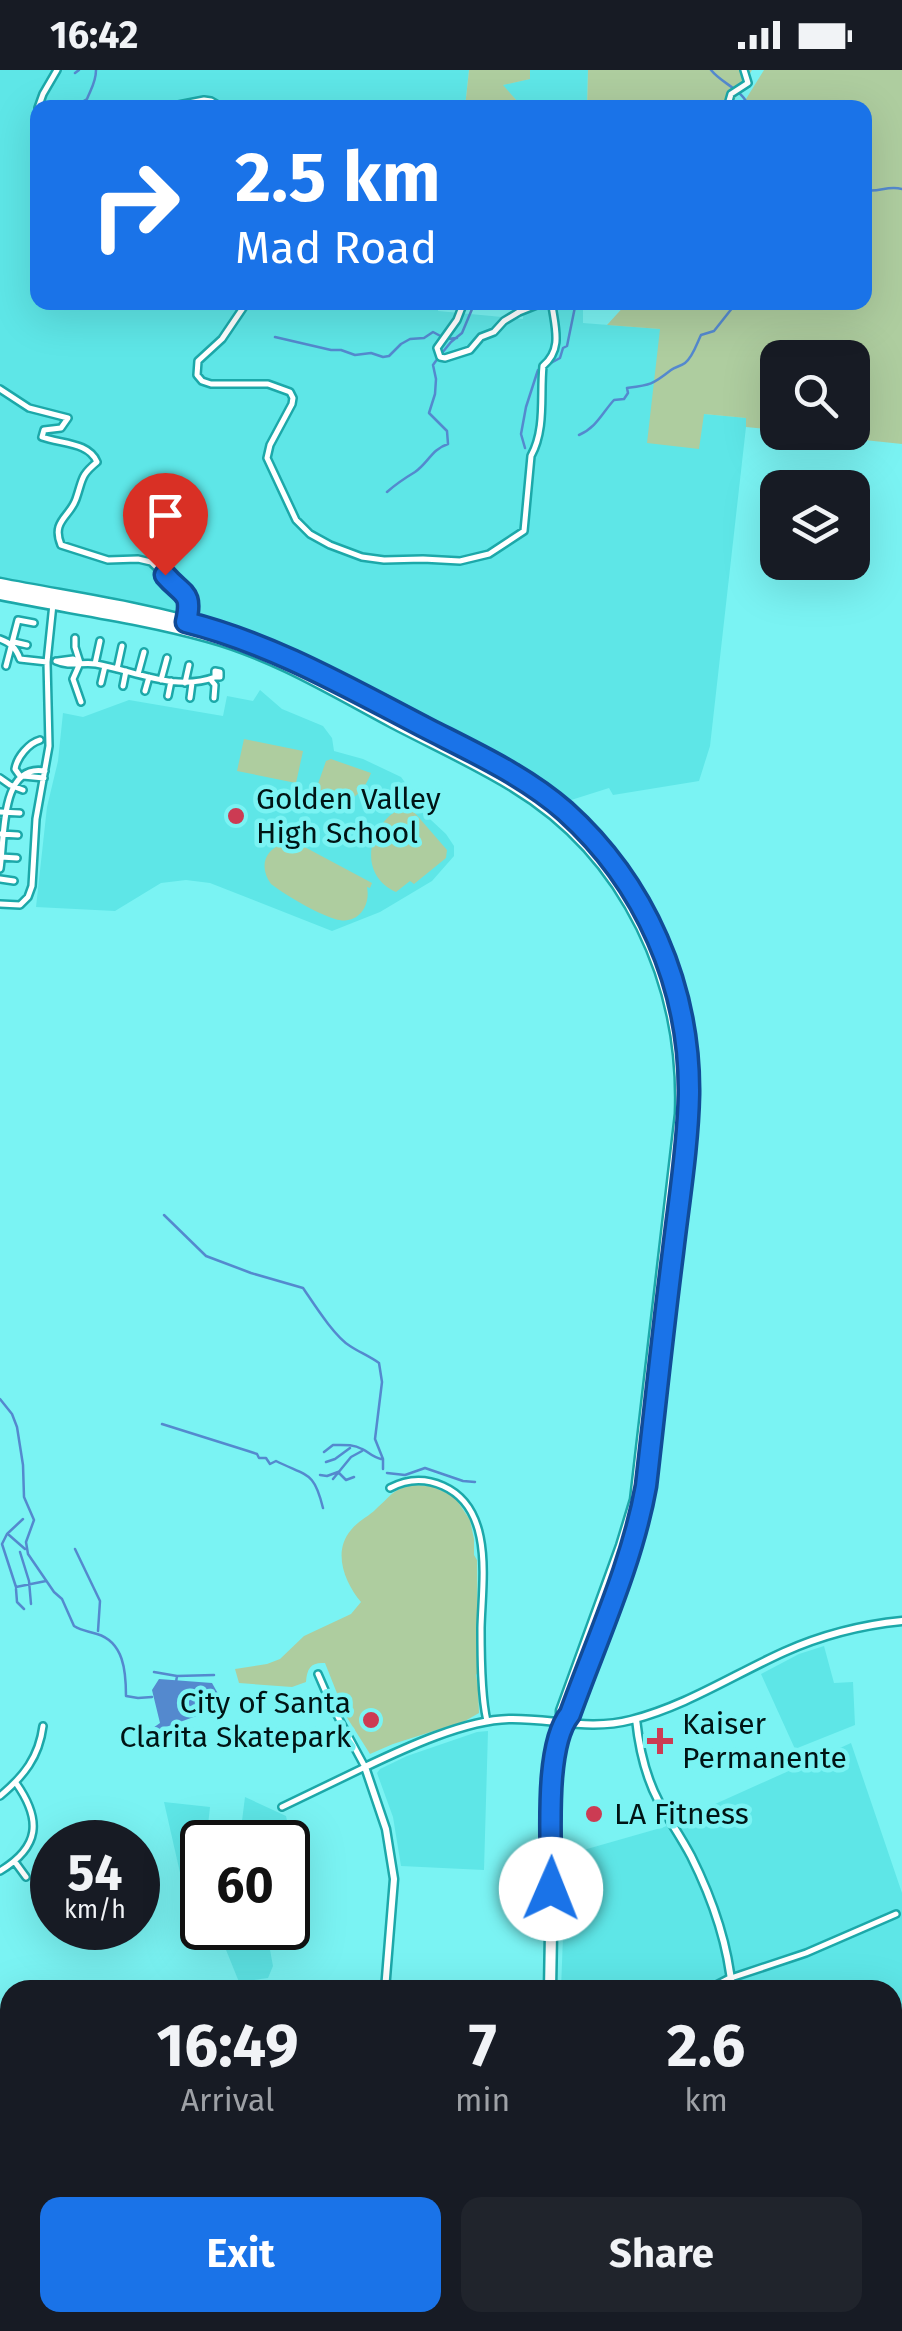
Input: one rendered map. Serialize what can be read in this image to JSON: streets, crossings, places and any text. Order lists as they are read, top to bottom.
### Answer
{
  "places": {
    "other": ["Golden Valley High School", "City of Santa Clarita Skatepark", "LA Fitness"],
    "health": ["Kaiser Permanente"]
  },
  "page": {
    "status": "16:42",
    "turn": ["2.5 km", "Mad Road"],
    "speed": "54 km/h",
    "limit": "60",
    "eta": [
      "16:49",
      "Arrival",
      "7",
      "min",
      "2.6",
      "km"
    ],
    "buttons": ["Exit", "Share"]
  }
}
